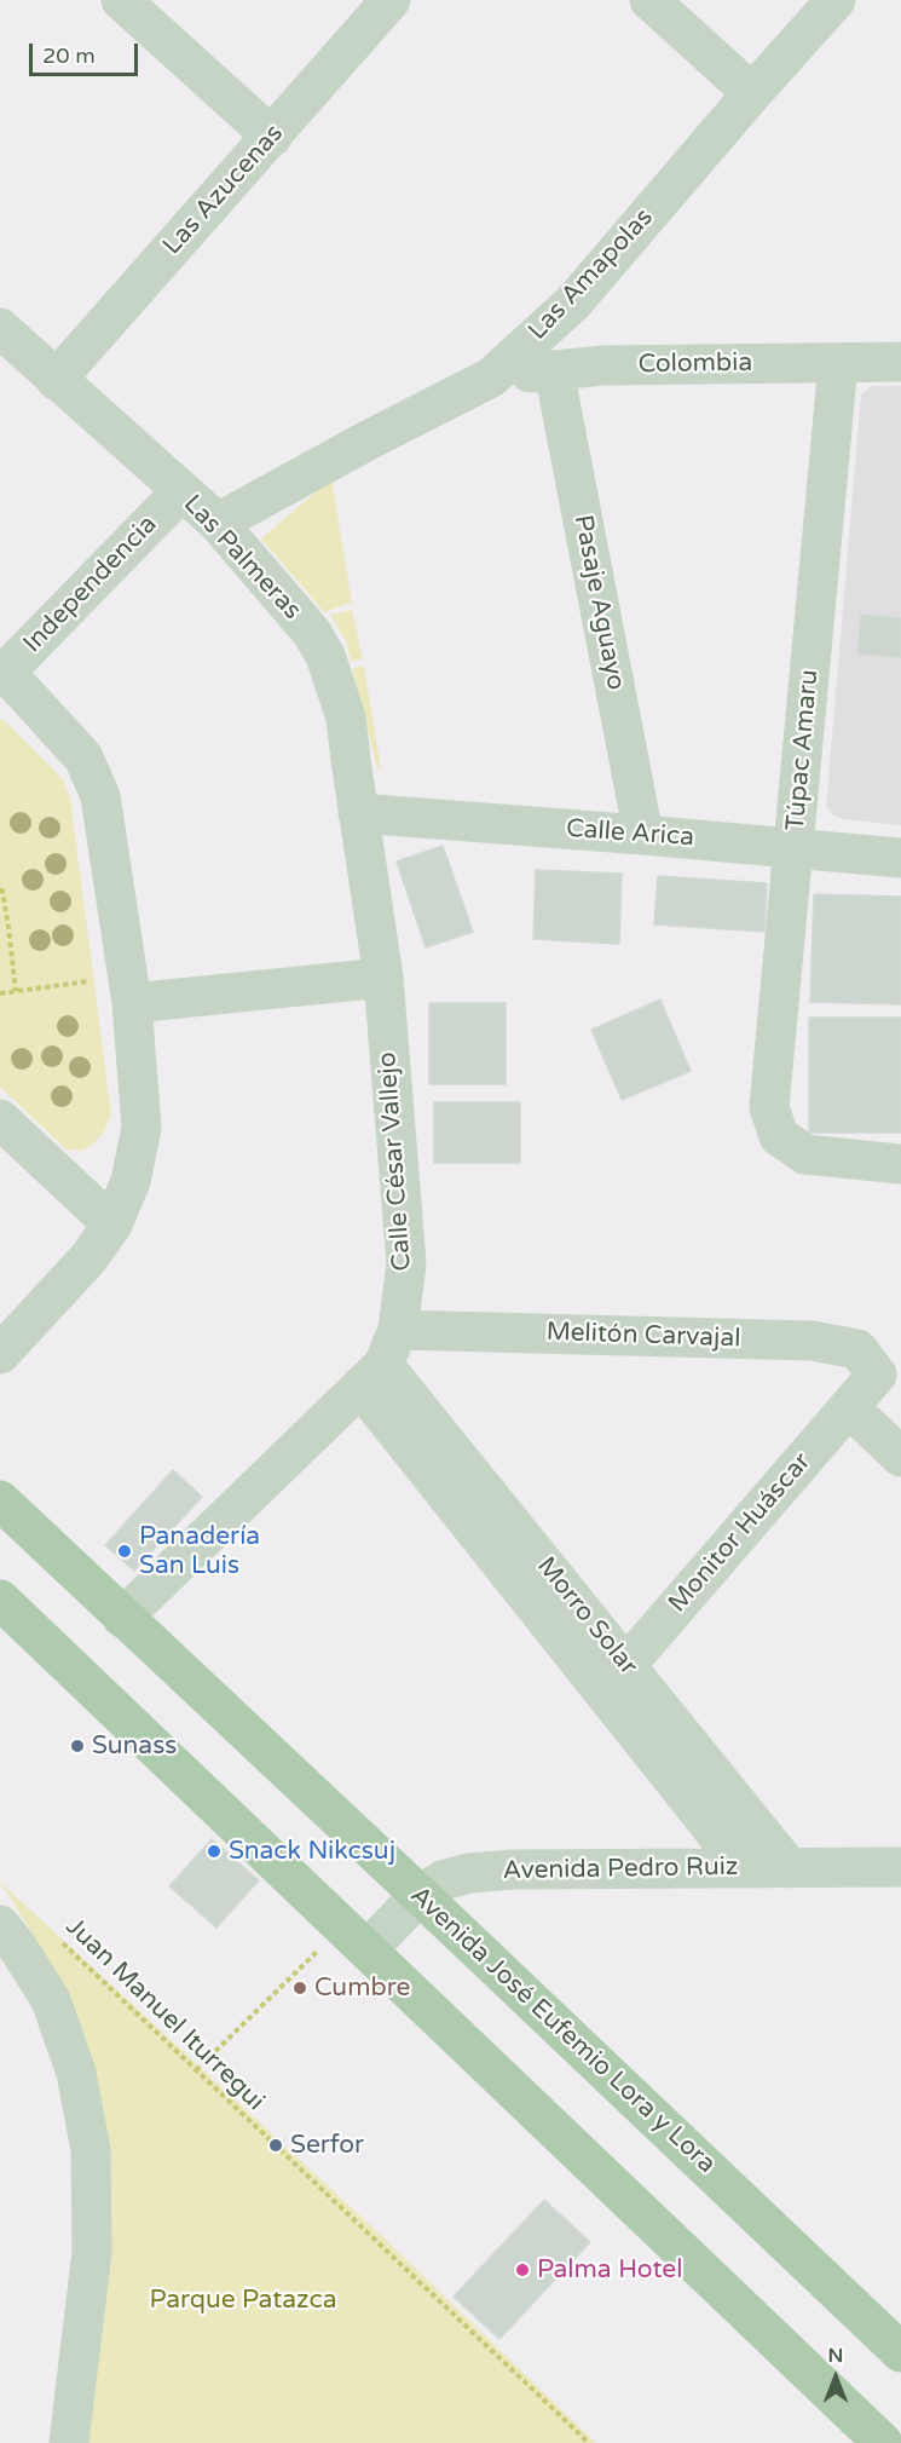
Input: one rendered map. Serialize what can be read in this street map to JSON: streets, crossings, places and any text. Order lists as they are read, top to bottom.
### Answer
{
  "streets": {
    "main road": ["Avenida José Eufemio Lora y Lora"],
    "street": [
      "Las Azucenas",
      "Las Amapolas",
      "Colombia",
      "Las Palmeras",
      "Independencia",
      "Pasaje Aguayo",
      "Túpac Amaru",
      "Calle Arica",
      "Calle César Vallejo",
      "Melitón Carvajal",
      "Monitor Huáscar",
      "Morro Solar",
      "Avenida Pedro Ruiz"
    ],
    "path": ["Juan Manuel Iturregui"]
  },
  "crossings": [
    ["Las Azucenas", "Las Palmeras"],
    ["Las Amapolas", "Colombia"],
    ["Las Amapolas", "Las Palmeras"],
    ["Colombia", "Pasaje Aguayo"],
    ["Colombia", "Túpac Amaru"],
    ["Las Palmeras", "Independencia"],
    ["Las Palmeras", "Calle Arica"],
    ["Las Palmeras", "Calle César Vallejo"],
    ["Pasaje Aguayo", "Calle Arica"],
    ["Túpac Amaru", "Calle Arica"],
    ["Calle Arica", "Calle César Vallejo"],
    ["Calle César Vallejo", "Melitón Carvajal"],
    ["Calle César Vallejo", "Morro Solar"],
    ["Melitón Carvajal", "Monitor Huáscar"],
    ["Melitón Carvajal", "Morro Solar"],
    ["Monitor Huáscar", "Morro Solar"],
    ["Morro Solar", "Avenida Pedro Ruiz"],
    ["Avenida Pedro Ruiz", "Avenida José Eufemio Lora y Lora"]
  ],
  "parks": ["Parque Patazca"],
  "places": [
    "Panadería San Luis",
    "Sunass",
    "Snack Nikcsuj",
    "Cumbre",
    "Serfor",
    "Palma Hotel"
  ],
  "scale_bar": "20 m",
  "north": "top"
}
